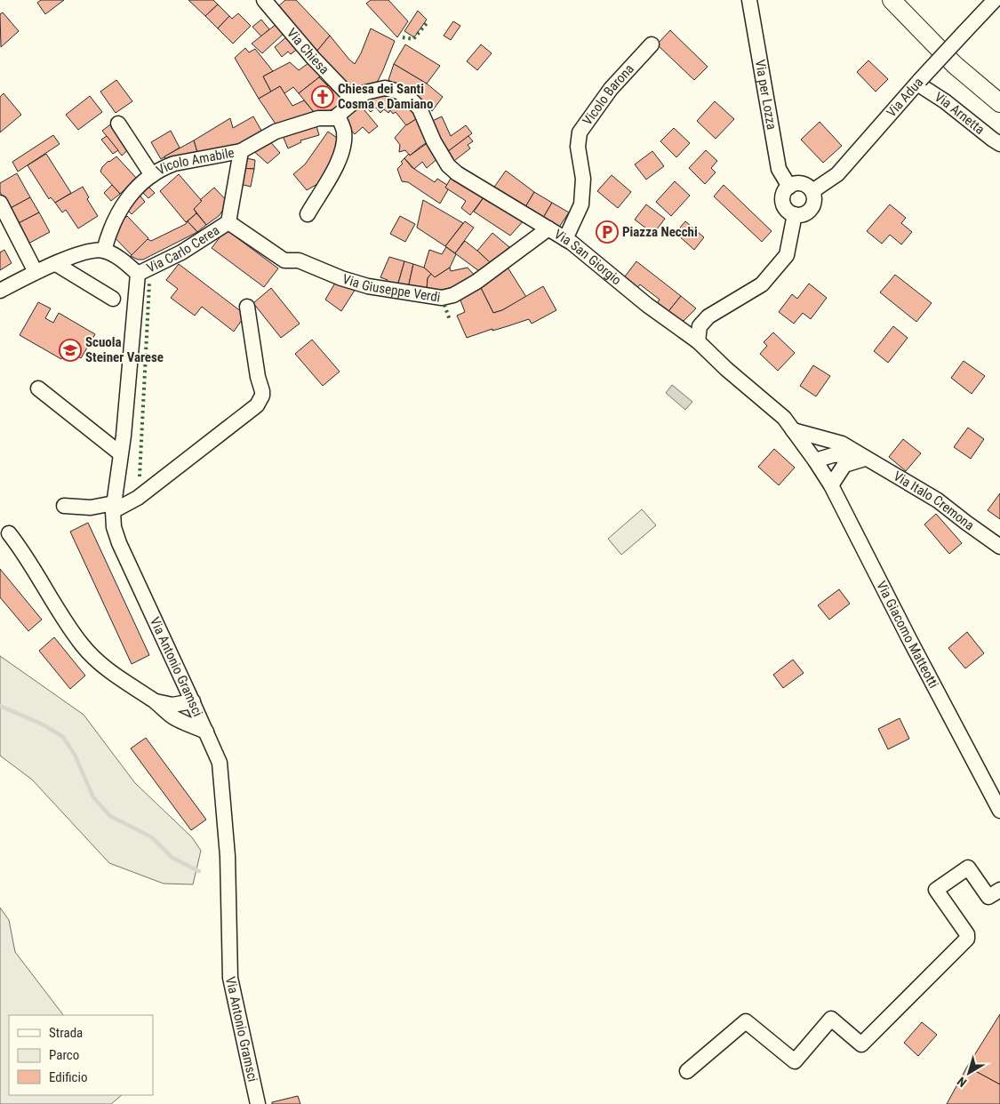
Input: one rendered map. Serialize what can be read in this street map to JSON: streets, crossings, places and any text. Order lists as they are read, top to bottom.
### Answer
{
  "streets": {
    "street": [
      "Via Chiesa",
      "Via per Lozza",
      "Vicolo Barona",
      "Via Adua",
      "Via Arnetta",
      "Vicolo Amabile",
      "Via Carlo Cerea",
      "Via San Giorgio",
      "Via Giuseppe Verdi",
      "Via Italo Cremona",
      "Via Giacomo Matteotti",
      "Via Antonio Gramsci"
    ]
  },
  "crossings": [
    ["Via Chiesa", "Via San Giorgio"],
    ["Via per Lozza", "Via Adua"],
    ["Vicolo Barona", "Via San Giorgio"],
    ["Via Adua", "Via Arnetta"],
    ["Vicolo Amabile", "Via Carlo Cerea"],
    ["Via Carlo Cerea", "Via Giuseppe Verdi"],
    ["Via Carlo Cerea", "Via Antonio Gramsci"],
    ["Via San Giorgio", "Via Giuseppe Verdi"],
    ["Via San Giorgio", "Via Italo Cremona"],
    ["Via San Giorgio", "Via Giacomo Matteotti"]
  ],
  "places": {
    "church": ["Chiesa dei Santi Cosma e Damiano"],
    "parking": ["Piazza Necchi"],
    "school or university": ["Scuola Steiner Varese"]
  },
  "legend": ["Strada", "Parco", "Edificio"],
  "north": "bottom left"
}
